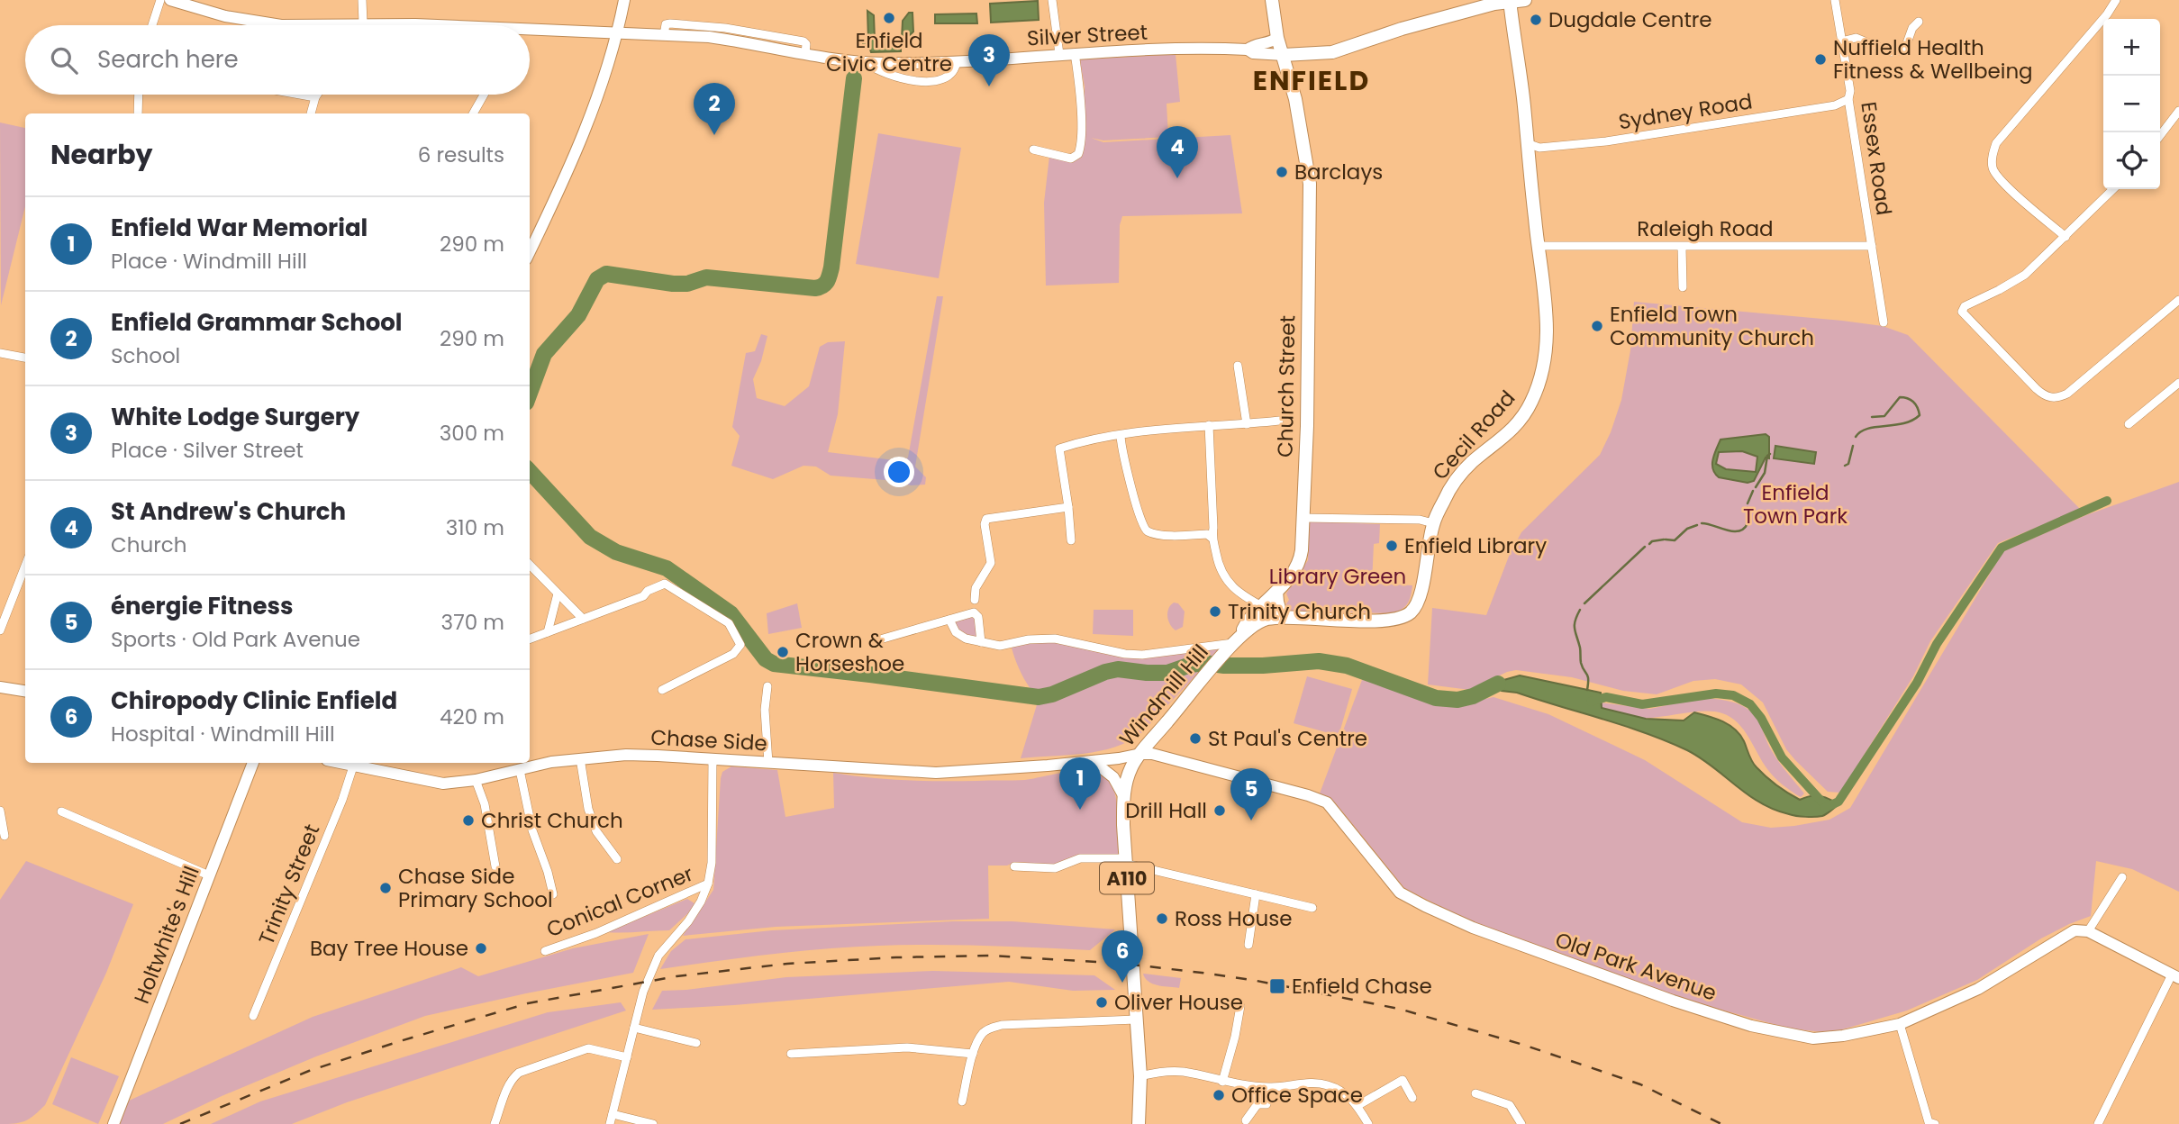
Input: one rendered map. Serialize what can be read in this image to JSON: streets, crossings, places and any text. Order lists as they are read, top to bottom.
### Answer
{
  "streets": {
    "main road": [
      "Church Street",
      "Cecil Road",
      "Windmill Hill",
      "A110"
    ],
    "street": [
      "Silver Street",
      "Sydney Road",
      "Essex Road",
      "Raleigh Road",
      "Chase Side",
      "Trinity Street",
      "Conical Corner",
      "Holtwhite's Hill",
      "Old Park Avenue"
    ]
  },
  "crossings": [
    ["Silver Street", "Church Street"],
    ["Sydney Road", "Essex Road"],
    ["Sydney Road", "Cecil Road"],
    ["Essex Road", "Raleigh Road"],
    ["Raleigh Road", "Cecil Road"],
    ["Church Street", "Cecil Road"],
    ["Church Street", "Windmill Hill"],
    ["Cecil Road", "Windmill Hill"],
    ["Windmill Hill", "Chase Side"],
    ["Windmill Hill", "Old Park Avenue"],
    ["Chase Side", "Trinity Street"],
    ["Chase Side", "Old Park Avenue"]
  ],
  "districts": ["ENFIELD"],
  "parks": ["Enfield Town Park", "Library Green"],
  "places": {
    "other": [
      "Enfield Civic Centre",
      "Dugdale Centre",
      "Nuffield Health Fitness & Wellbeing",
      "Barclays",
      "Enfield Town Community Church",
      "Enfield Library",
      "Trinity Church",
      "Crown & Horseshoe",
      "St Paul's Centre",
      "Drill Hall",
      "Christ Church",
      "Chase Side Primary School",
      "Ross House",
      "Bay Tree House",
      "Oliver House",
      "Office Space"
    ],
    "transit": ["Enfield Chase"]
  },
  "page": {
    "map_buttons": ["+", "−"],
    "search": "Search here",
    "pins": [
      "3",
      "2",
      "4",
      "1",
      "5",
      "6"
    ],
    "heading": ["Nearby", "6 results"],
    "list": [
      {
        "mark": "1",
        "name": "Enfield War Memorial",
        "note": "Place · Windmill Hill",
        "value": "290 m"
      },
      {
        "mark": "2",
        "name": "Enfield Grammar School",
        "note": "School",
        "value": "290 m"
      },
      {
        "mark": "3",
        "name": "White Lodge Surgery",
        "note": "Place · Silver Street",
        "value": "300 m"
      },
      {
        "mark": "4",
        "name": "St Andrew's Church",
        "note": "Church",
        "value": "310 m"
      },
      {
        "mark": "5",
        "name": "énergie Fitness",
        "note": "Sports · Old Park Avenue",
        "value": "370 m"
      },
      {
        "mark": "6",
        "name": "Chiropody Clinic Enfield",
        "note": "Hospital · Windmill Hill",
        "value": "420 m"
      }
    ]
  }
}
